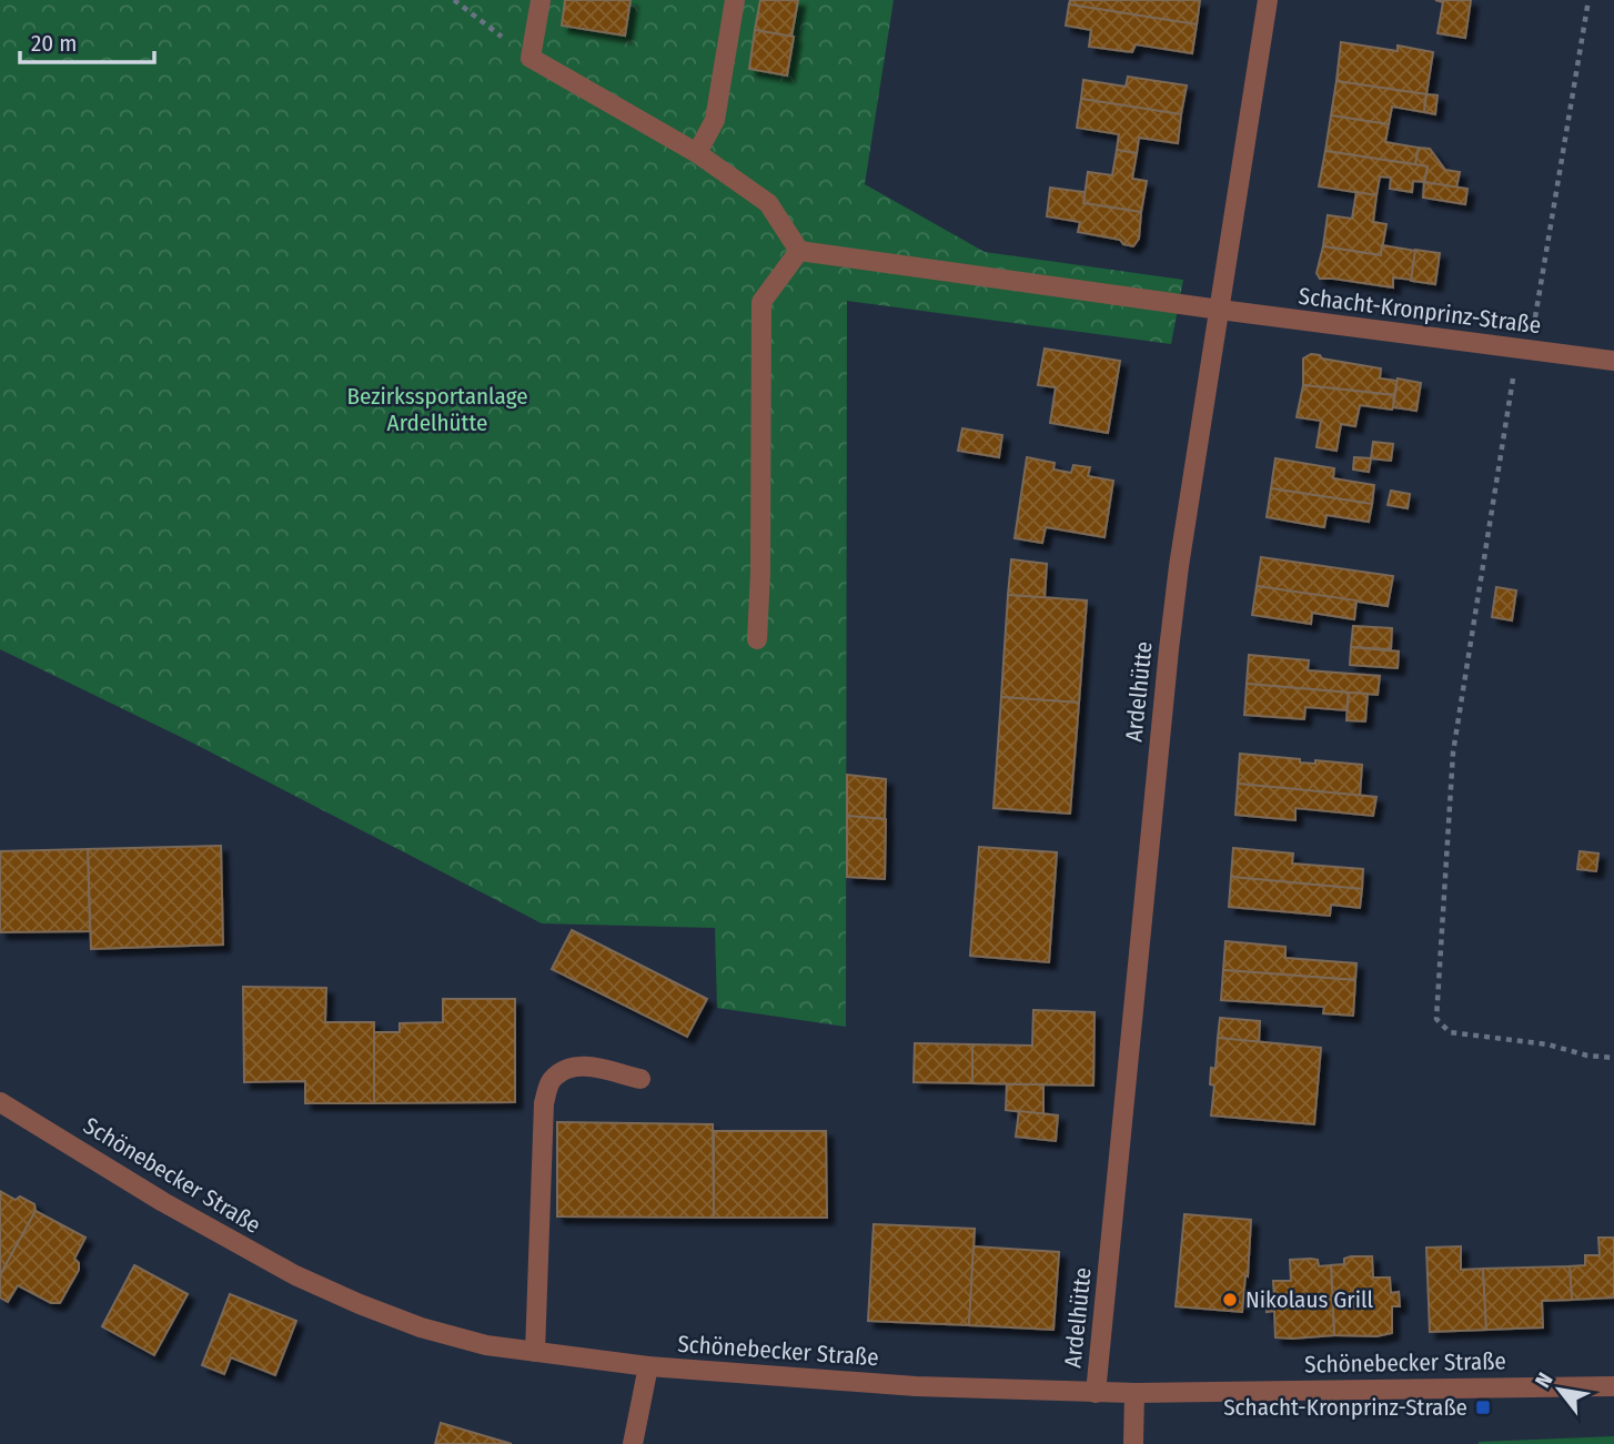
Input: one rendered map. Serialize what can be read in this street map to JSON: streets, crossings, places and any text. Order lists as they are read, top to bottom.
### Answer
{
  "streets": {
    "street": ["Schacht-Kronprinz-Straße", "Ardelhütte", "Schönebecker Straße"]
  },
  "crossings": [
    ["Schacht-Kronprinz-Straße", "Ardelhütte"],
    ["Ardelhütte", "Schönebecker Straße"]
  ],
  "parks": ["Bezirkssportanlage Ardelhütte"],
  "places": {
    "other": ["Nikolaus Grill"],
    "transit": ["Schacht-Kronprinz-Straße"]
  },
  "scale_bar": "20 m",
  "north": "top left"
}
